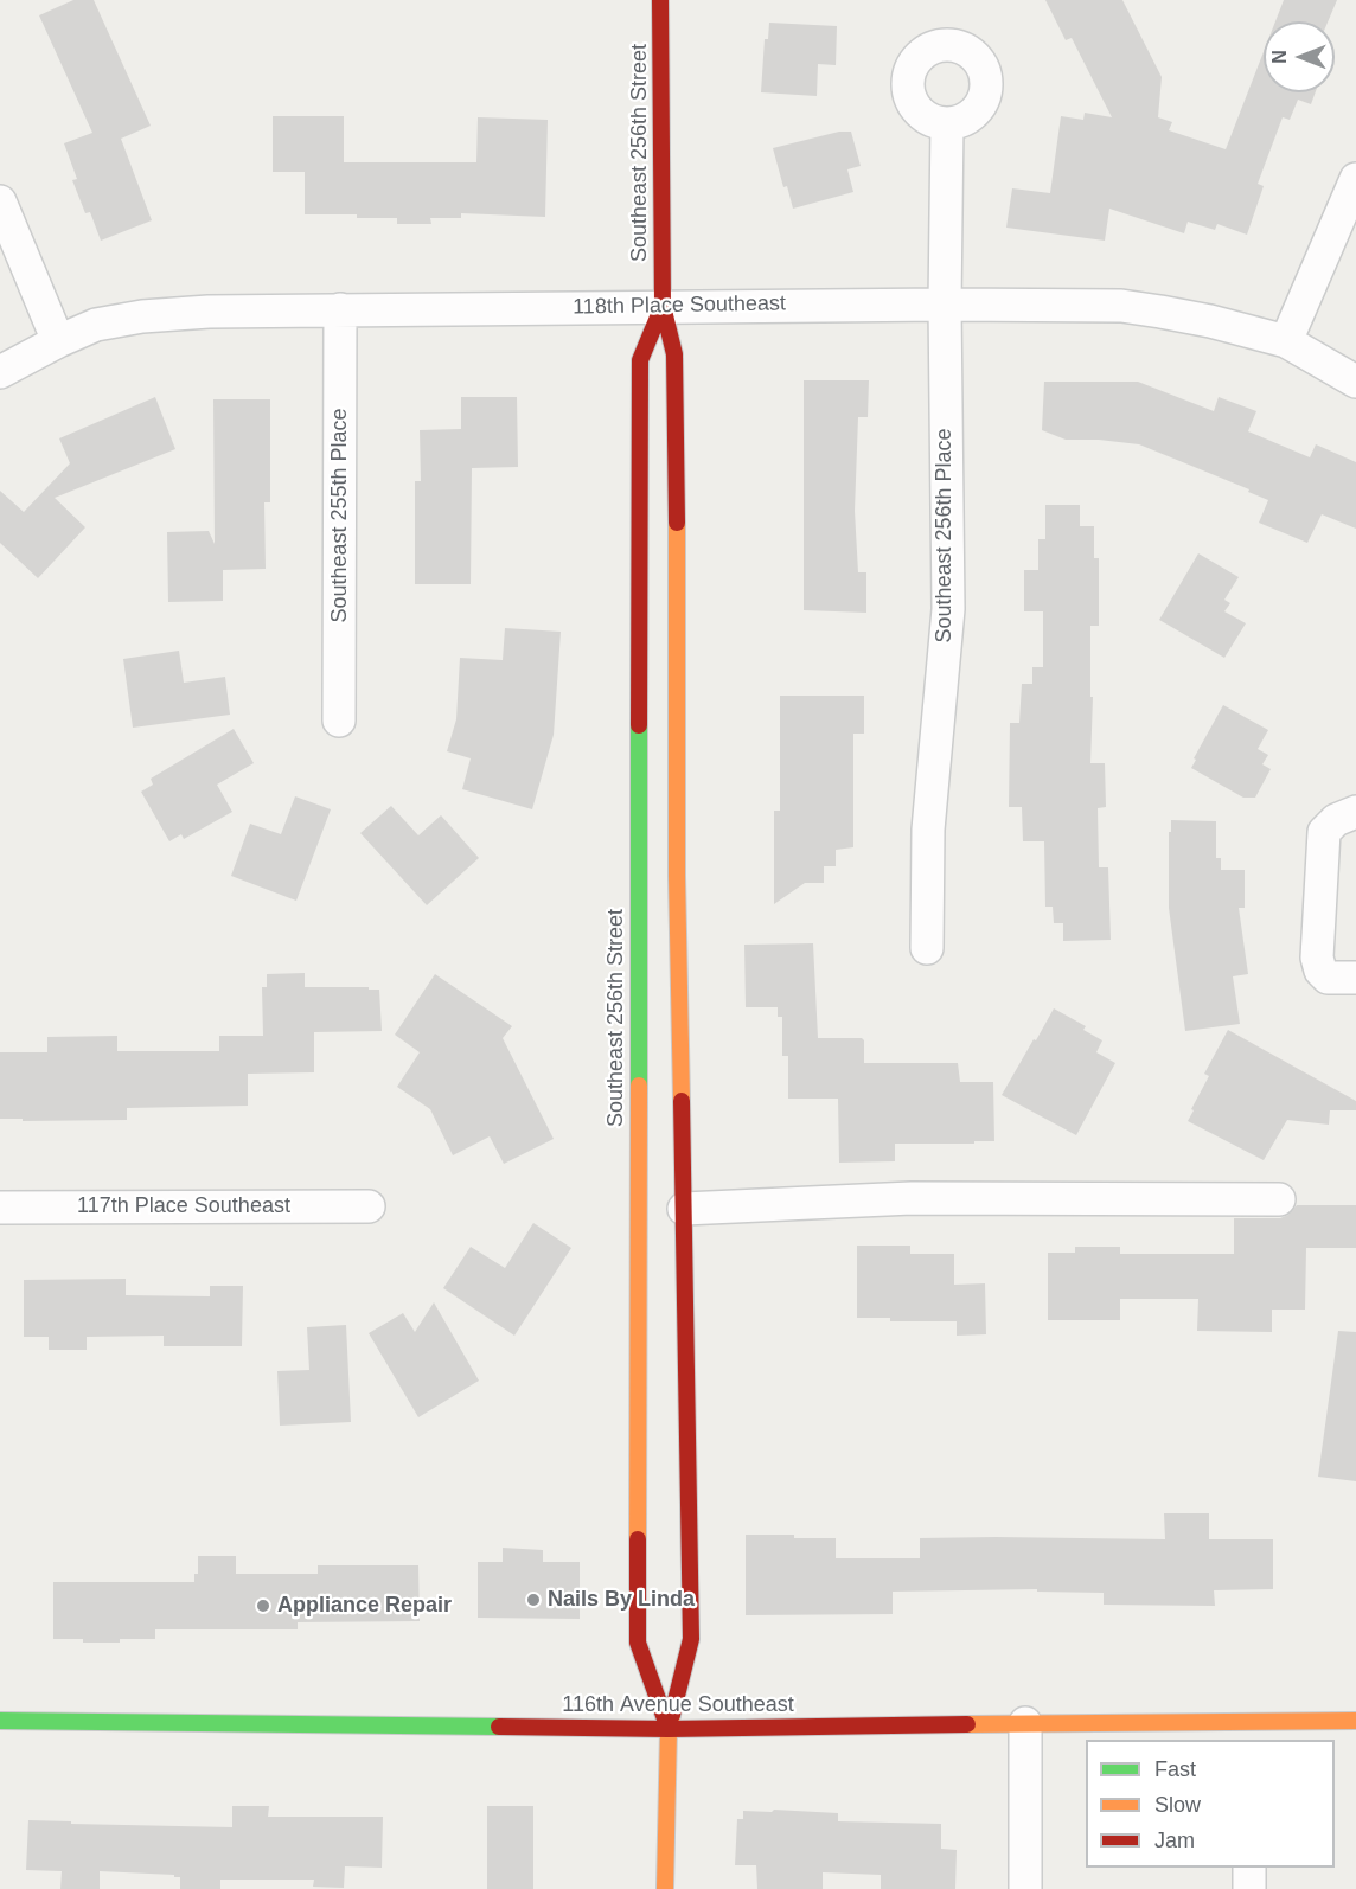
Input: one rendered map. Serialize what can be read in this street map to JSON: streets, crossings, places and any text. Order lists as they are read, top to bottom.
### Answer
{
  "streets": {
    "main road": ["Southeast 256th Street", "116th Avenue Southeast"],
    "street": [
      "118th Place Southeast",
      "Southeast 255th Place",
      "Southeast 256th Place",
      "117th Place Southeast"
    ]
  },
  "crossings": [
    ["Southeast 256th Street", "118th Place Southeast"],
    ["Southeast 256th Street", "116th Avenue Southeast"],
    ["118th Place Southeast", "Southeast 255th Place"],
    ["118th Place Southeast", "Southeast 256th Place"]
  ],
  "places": ["Nails By Linda", "Appliance Repair"],
  "legend": ["Fast", "Slow", "Jam"],
  "north": "left"
}
